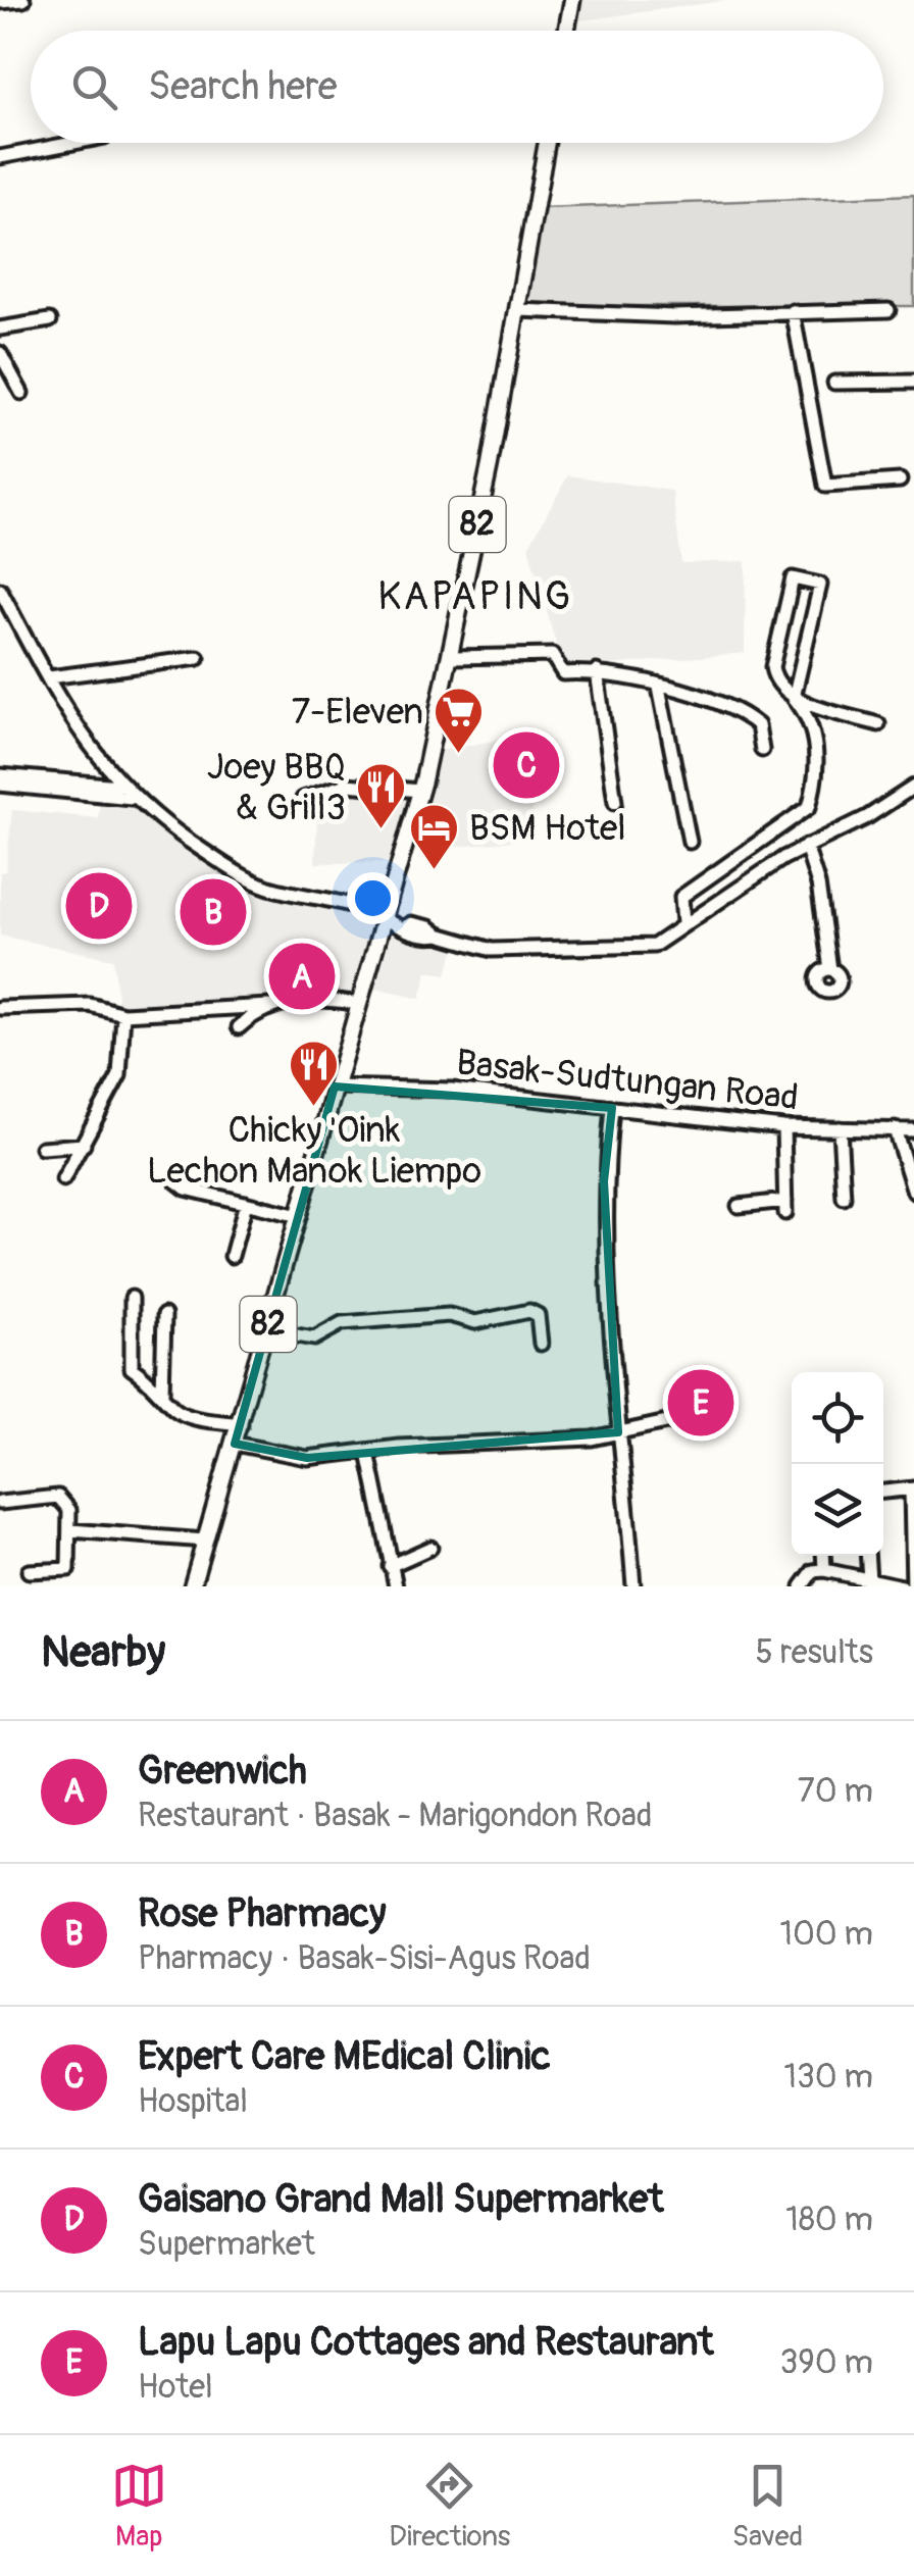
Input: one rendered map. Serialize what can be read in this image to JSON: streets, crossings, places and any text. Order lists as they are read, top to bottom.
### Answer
{
  "streets": {
    "main road": ["82"],
    "street": ["Basak-Sudtungan Road"]
  },
  "crossings": [
    ["82", "Basak-Sudtungan Road"]
  ],
  "districts": ["KAPAPING"],
  "places": {
    "supermarket": ["7-Eleven"],
    "restaurant": ["Joey BBQ & Grill3", "Chicky 'Oink Lechon Manok Liempo"],
    "hotel": ["BSM Hotel"]
  },
  "page": {
    "search": "Search here",
    "pins": [
      "C",
      "D",
      "B",
      "A",
      "E"
    ],
    "heading": ["Nearby", "5 results"],
    "list": [
      {
        "mark": "A",
        "name": "Greenwich",
        "note": "Restaurant · Basak - Marigondon Road",
        "value": "70 m"
      },
      {
        "mark": "B",
        "name": "Rose Pharmacy",
        "note": "Pharmacy · Basak-Sisi-Agus Road",
        "value": "100 m"
      },
      {
        "mark": "C",
        "name": "Expert Care MEdical Clinic",
        "note": "Hospital",
        "value": "130 m"
      },
      {
        "mark": "D",
        "name": "Gaisano Grand Mall Supermarket",
        "note": "Supermarket",
        "value": "180 m"
      },
      {
        "mark": "E",
        "name": "Lapu Lapu Cottages and Restaurant",
        "note": "Hotel",
        "value": "390 m"
      }
    ],
    "nav": ["Map", "Directions", "Saved"]
  }
}
